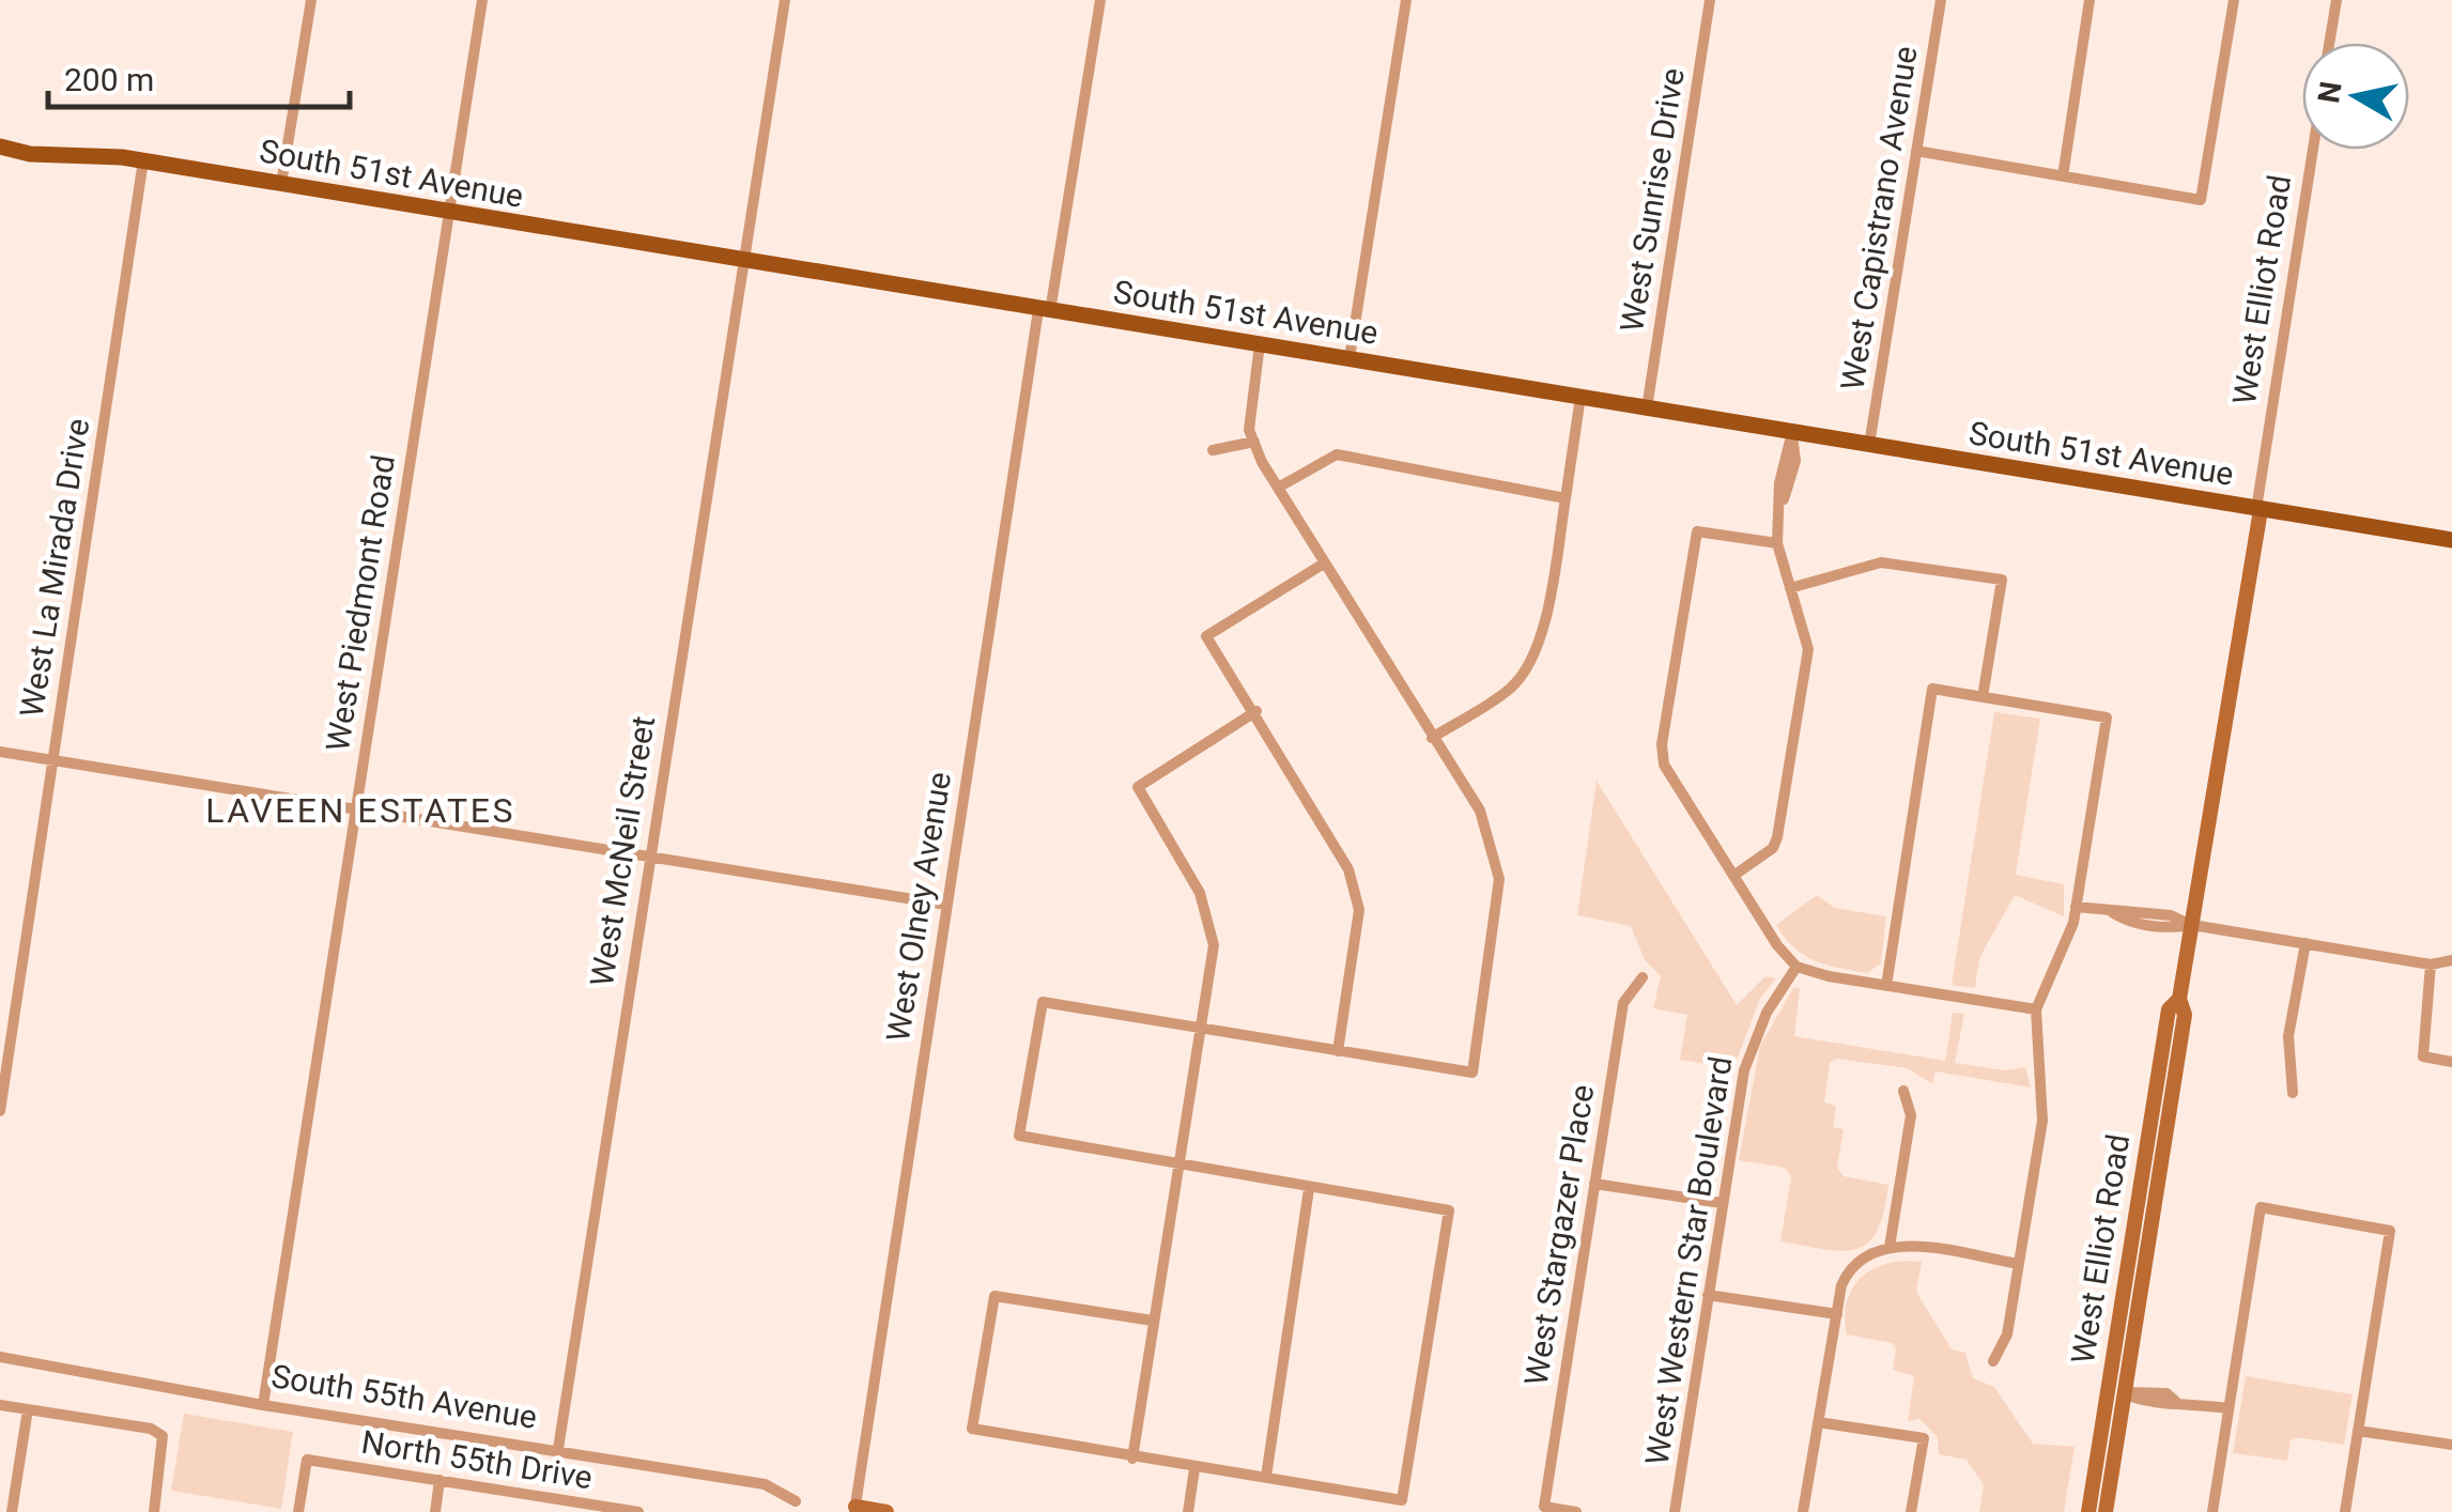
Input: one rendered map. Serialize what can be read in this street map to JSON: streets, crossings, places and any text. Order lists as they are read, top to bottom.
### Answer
{
  "streets": {
    "main road": ["South 51st Avenue", "West Elliot Road"],
    "street": [
      "West Sunrise Drive",
      "West Capistrano Avenue",
      "West La Mirada Drive",
      "West Piedmont Road",
      "West McNeil Street",
      "West Olney Avenue",
      "West Stargazer Place",
      "West Western Star Boulevard",
      "South 55th Avenue",
      "North 55th Drive"
    ]
  },
  "crossings": [
    ["South 51st Avenue", "West Sunrise Drive"],
    ["South 51st Avenue", "West Capistrano Avenue"],
    ["South 51st Avenue", "West Elliot Road"],
    ["South 51st Avenue", "West La Mirada Drive"],
    ["South 51st Avenue", "West Piedmont Road"],
    ["South 51st Avenue", "West McNeil Street"],
    ["South 51st Avenue", "West Olney Avenue"],
    ["West Piedmont Road", "South 55th Avenue"],
    ["West McNeil Street", "South 55th Avenue"]
  ],
  "districts": ["LAVEEN ESTATES"],
  "scale_bar": "200 m",
  "north": "left"
}
